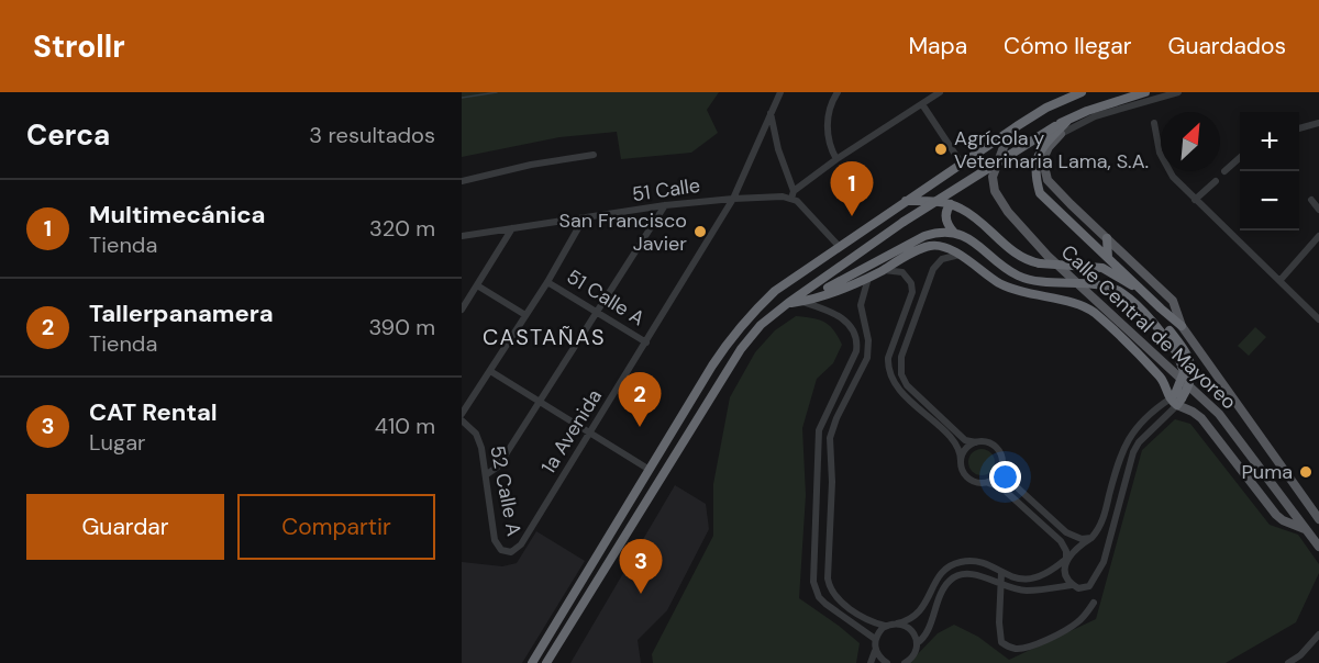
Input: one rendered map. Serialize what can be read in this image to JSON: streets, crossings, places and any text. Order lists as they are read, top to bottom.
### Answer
{
  "streets": {
    "main road": ["Calle Central de Mayoreo"],
    "street": [
      "51 Calle",
      "51 Calle A",
      "1a Avenida",
      "52 Calle A"
    ]
  },
  "crossings": [
    ["51 Calle", "1a Avenida"],
    ["51 Calle A", "1a Avenida"],
    ["1a Avenida", "52 Calle A"]
  ],
  "districts": ["CASTAÑAS"],
  "places": ["Agrícola y Veterinaria Lama, S.A.", "San Francisco Javier", "Puma"],
  "north": "top right",
  "page": {
    "header": "Strollr",
    "nav": ["Mapa", "Cómo llegar", "Guardados"],
    "heading": ["Cerca", "3 resultados"],
    "map_buttons": ["+", "−"],
    "pins": ["1", "2", "3"],
    "list": [
      {
        "mark": "1",
        "name": "Multimecánica",
        "note": "Tienda",
        "value": "320 m"
      },
      {
        "mark": "2",
        "name": "Tallerpanamera",
        "note": "Tienda",
        "value": "390 m"
      },
      {
        "mark": "3",
        "name": "CAT Rental",
        "note": "Lugar",
        "value": "410 m"
      }
    ],
    "buttons": ["Guardar", "Compartir"]
  }
}
